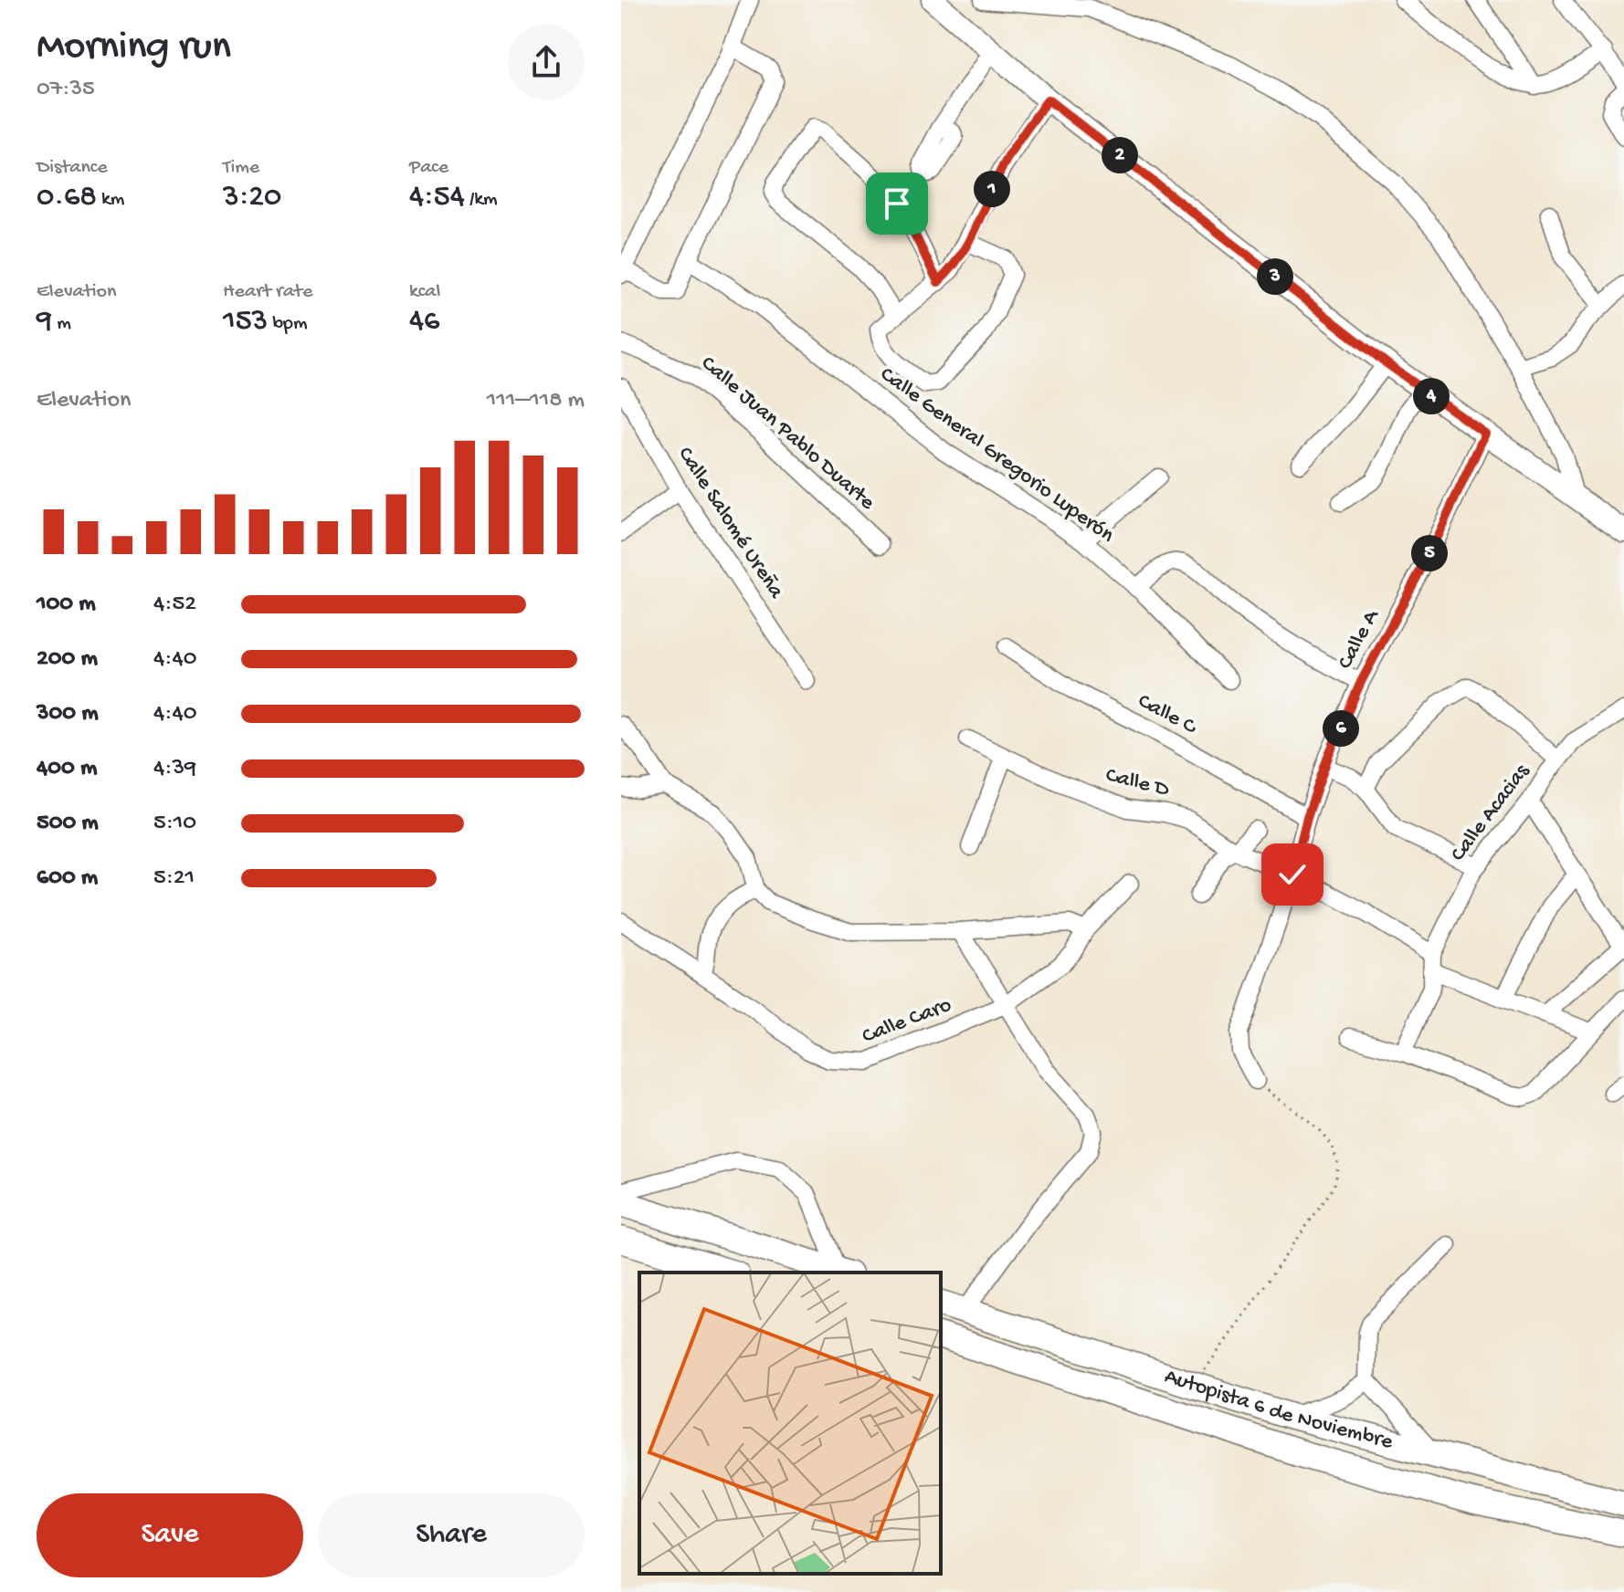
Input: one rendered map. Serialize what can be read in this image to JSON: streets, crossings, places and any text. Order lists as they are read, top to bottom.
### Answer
{
  "streets": {
    "highway": ["Autopista 6 de Noviembre"],
    "street": [
      "Calle Juan Pablo Duarte",
      "Calle General Gregorio Luperón",
      "Calle Salomé Ureña",
      "Calle A",
      "Calle C",
      "Calle D",
      "Calle Acacias",
      "Calle Caro"
    ]
  },
  "crossings": [
    ["Calle A", "Calle C"],
    ["Calle A", "Calle D"],
    ["Calle D", "Calle Acacias"]
  ],
  "page": {
    "heading": ["Morning run", "07:35"],
    "stats": [
      ["Distance", "0.68 km"],
      ["Time", "3:20"],
      ["Pace", "4:54 /km"],
      ["Elevation", "9 m"],
      ["Heart rate", "153 bpm"],
      ["kcal", "46"]
    ],
    "pins": [
      "2",
      "1",
      "3",
      "4",
      "5",
      "6"
    ],
    "chart": ["Elevation", "111–118 m"],
    "list": [
      {
        "name": "100 m",
        "note": "4:52"
      },
      {
        "name": "200 m",
        "note": "4:40"
      },
      {
        "name": "300 m",
        "note": "4:40"
      },
      {
        "name": "400 m",
        "note": "4:39"
      },
      {
        "name": "500 m",
        "note": "5:10"
      },
      {
        "name": "600 m",
        "note": "5:21"
      }
    ],
    "buttons": ["Save", "Share"]
  }
}
